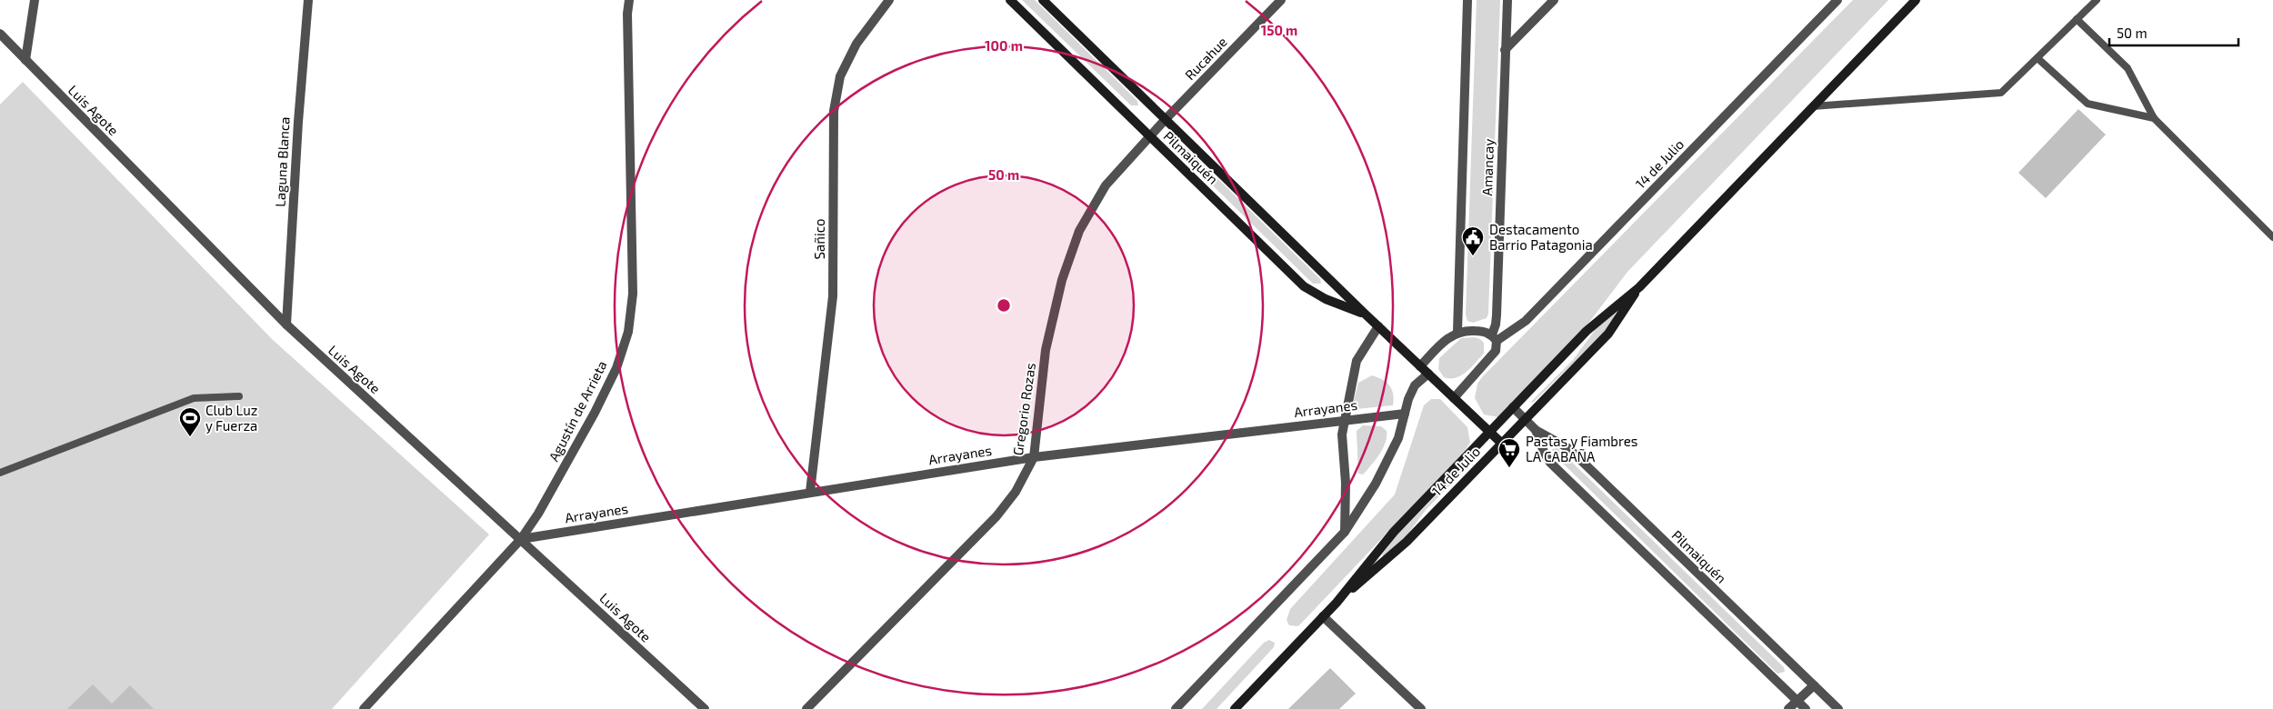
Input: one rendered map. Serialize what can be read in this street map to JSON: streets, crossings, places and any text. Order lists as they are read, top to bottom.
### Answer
{
  "streets": {
    "main road": ["Pilmaiquén", "14 de Julio"],
    "street": [
      "Rucahue",
      "Luis Agote",
      "Laguna Blanca",
      "Amancay",
      "Sañico",
      "Arrayanes",
      "Gregorio Rozas",
      "Agustín de Arrieta"
    ]
  },
  "crossings": [
    ["Rucahue", "Pilmaiquén"],
    ["Rucahue", "Gregorio Rozas"],
    ["Luis Agote", "Laguna Blanca"],
    ["Luis Agote", "Arrayanes"],
    ["Luis Agote", "Agustín de Arrieta"],
    ["Pilmaiquén", "14 de Julio"],
    ["Pilmaiquén", "Amancay"],
    ["Pilmaiquén", "Gregorio Rozas"],
    ["14 de Julio", "Amancay"],
    ["Sañico", "Arrayanes"],
    ["Arrayanes", "Gregorio Rozas"],
    ["Arrayanes", "Agustín de Arrieta"]
  ],
  "places": {
    "public building": ["Destacamento Barrio Patagonia"],
    "sports": ["Club Luz y Fuerza"],
    "supermarket": ["Pastas y Fiambres LA CABAÑA"]
  },
  "scale_bar": "50 m",
  "rings": ["150 m", "100 m", "50 m"]
}
